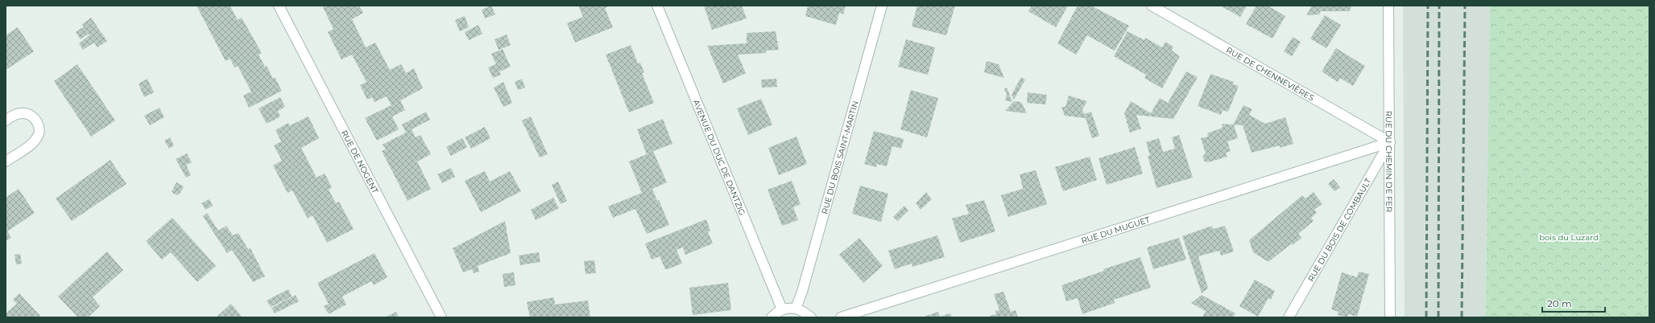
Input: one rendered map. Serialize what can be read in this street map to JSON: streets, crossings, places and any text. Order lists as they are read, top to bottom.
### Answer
{
  "streets": {
    "street": [
      "RUE DE CHENNEVIÈRES",
      "AVENUE DU DUC DE DANTZIG",
      "RUE DU BOIS SAINT-MARTIN",
      "RUE DE NOGENT",
      "RUE DU CHEMIN DE FER",
      "RUE DU MUGUET",
      "RUE DU BOIS DE COMBAULT"
    ]
  },
  "crossings": [
    ["RUE DE CHENNEVIÈRES", "RUE DU CHEMIN DE FER"],
    ["RUE DE CHENNEVIÈRES", "RUE DU MUGUET"],
    ["RUE DE CHENNEVIÈRES", "RUE DU BOIS DE COMBAULT"],
    ["RUE DU CHEMIN DE FER", "RUE DU MUGUET"],
    ["RUE DU CHEMIN DE FER", "RUE DU BOIS DE COMBAULT"],
    ["RUE DU MUGUET", "RUE DU BOIS DE COMBAULT"]
  ],
  "parks": ["bois du Luzard"],
  "scale_bar": "20 m"
}
